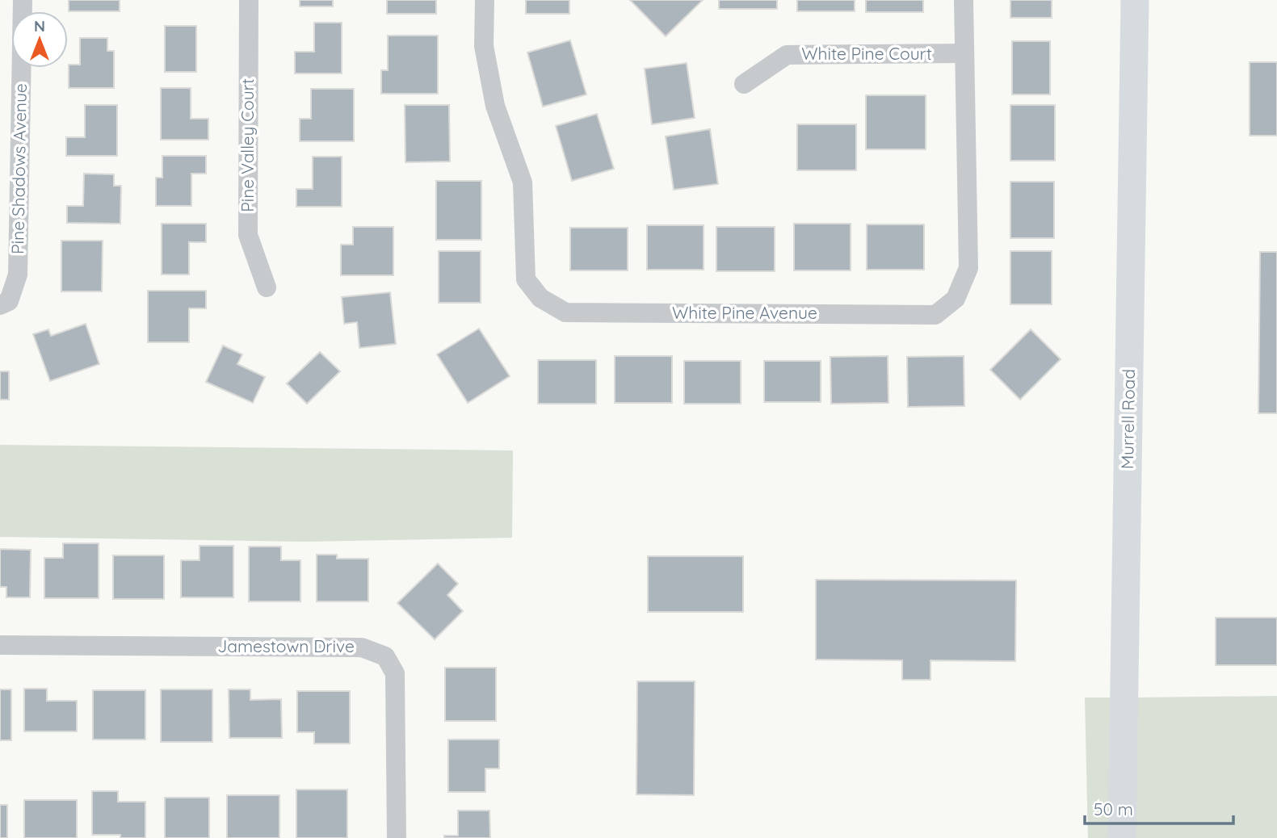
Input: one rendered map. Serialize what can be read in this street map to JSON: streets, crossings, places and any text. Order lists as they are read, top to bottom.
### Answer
{
  "streets": {
    "street": [
      "White Pine Court",
      "Pine Valley Court",
      "Pine Shadows Avenue",
      "White Pine Avenue",
      "Murrell Road",
      "Jamestown Drive"
    ]
  },
  "crossings": [
    ["White Pine Court", "White Pine Avenue"]
  ],
  "scale_bar": "50 m",
  "north": "top"
}
